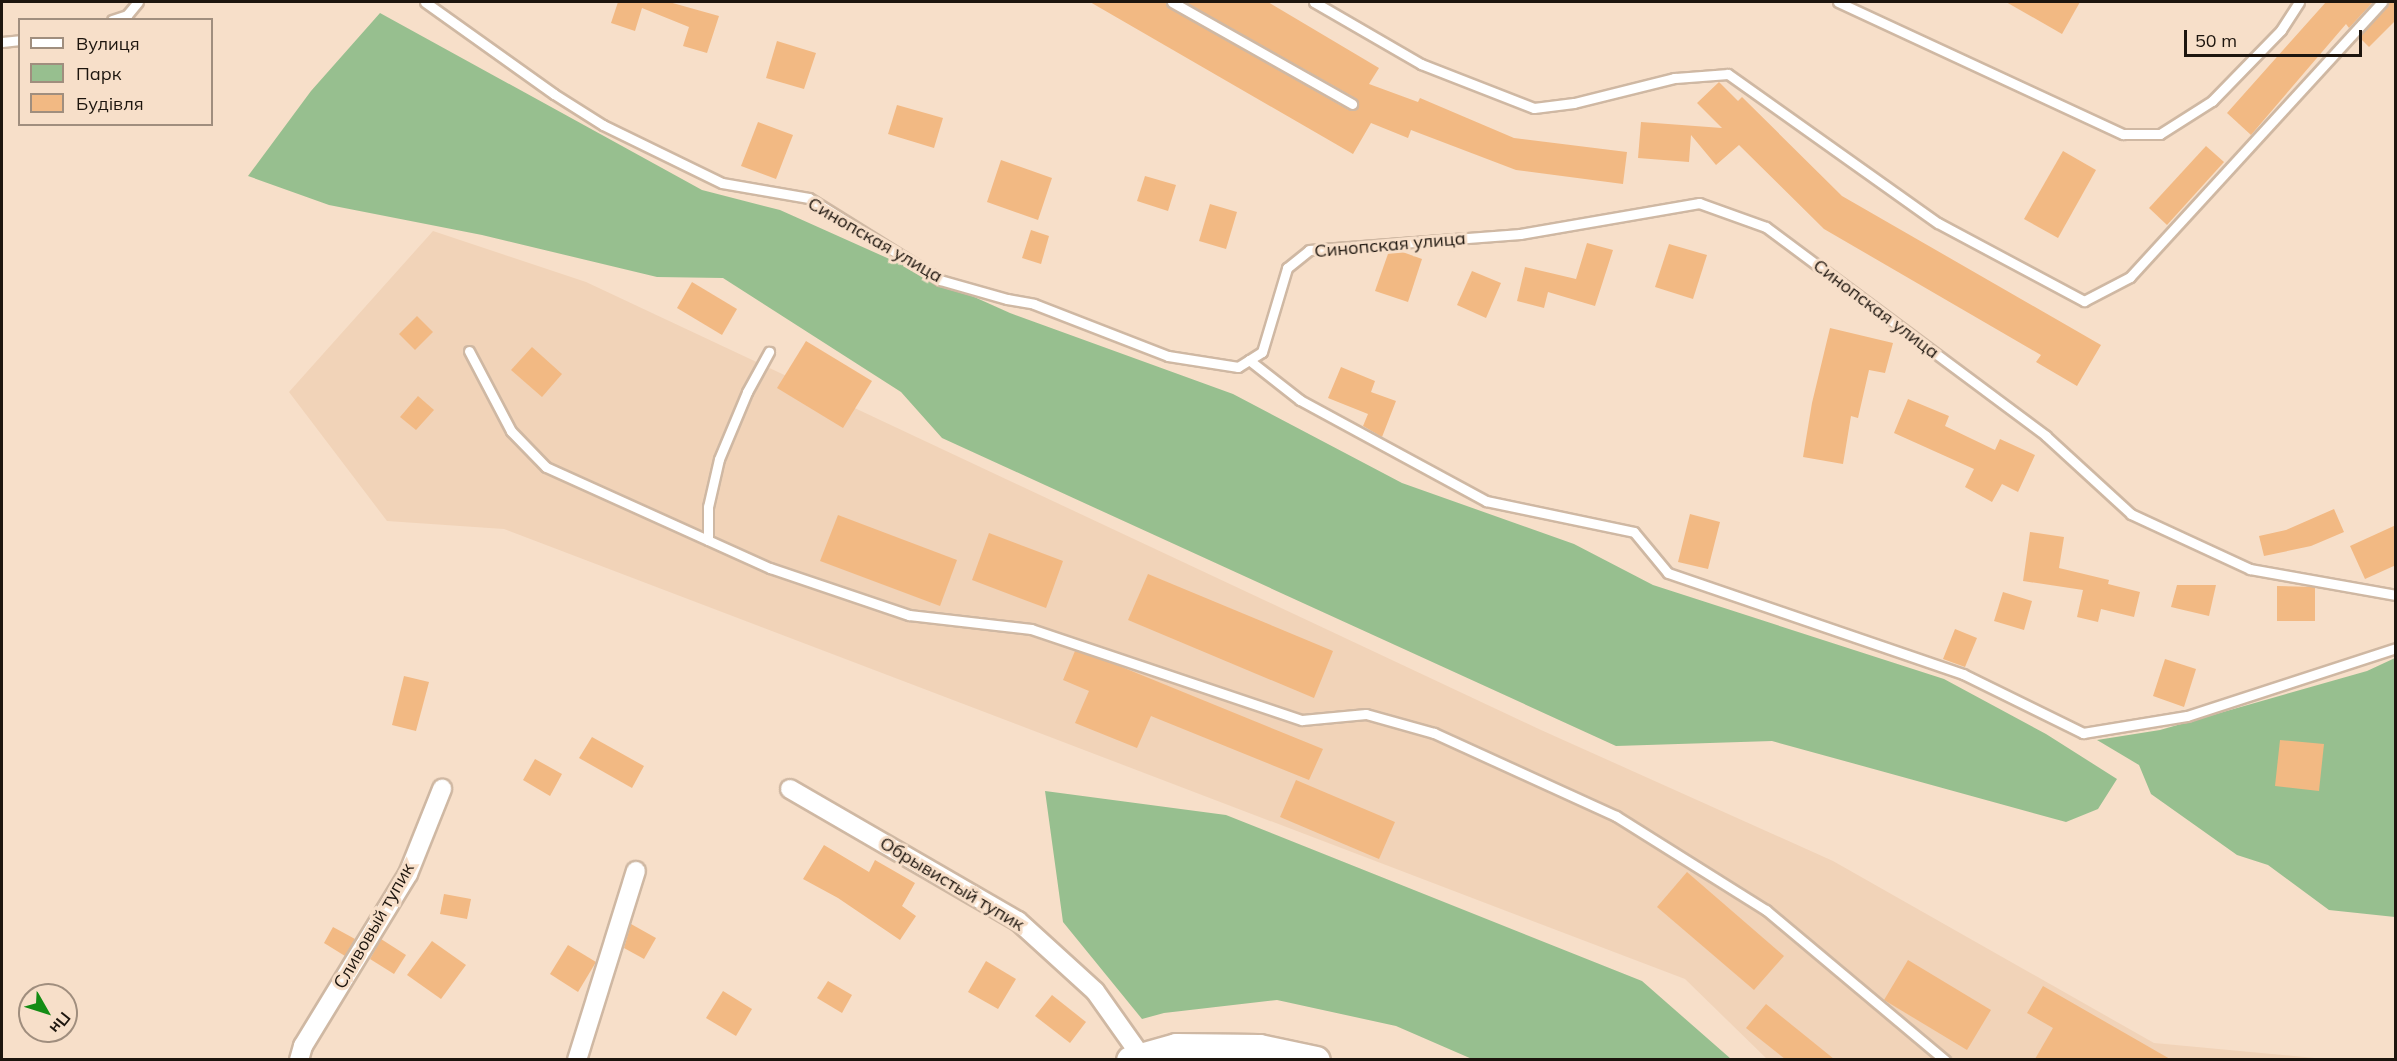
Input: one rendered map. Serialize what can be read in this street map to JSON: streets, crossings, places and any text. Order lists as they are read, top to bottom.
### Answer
{
  "streets": {
    "street": ["Обрывистый тупик", "Сливовый тупик"],
    "lane": ["Синопская улица"]
  },
  "legend": ["Вулиця", "Парк", "Будівля"],
  "scale_bar": "50 m",
  "north": "bottom right"
}
